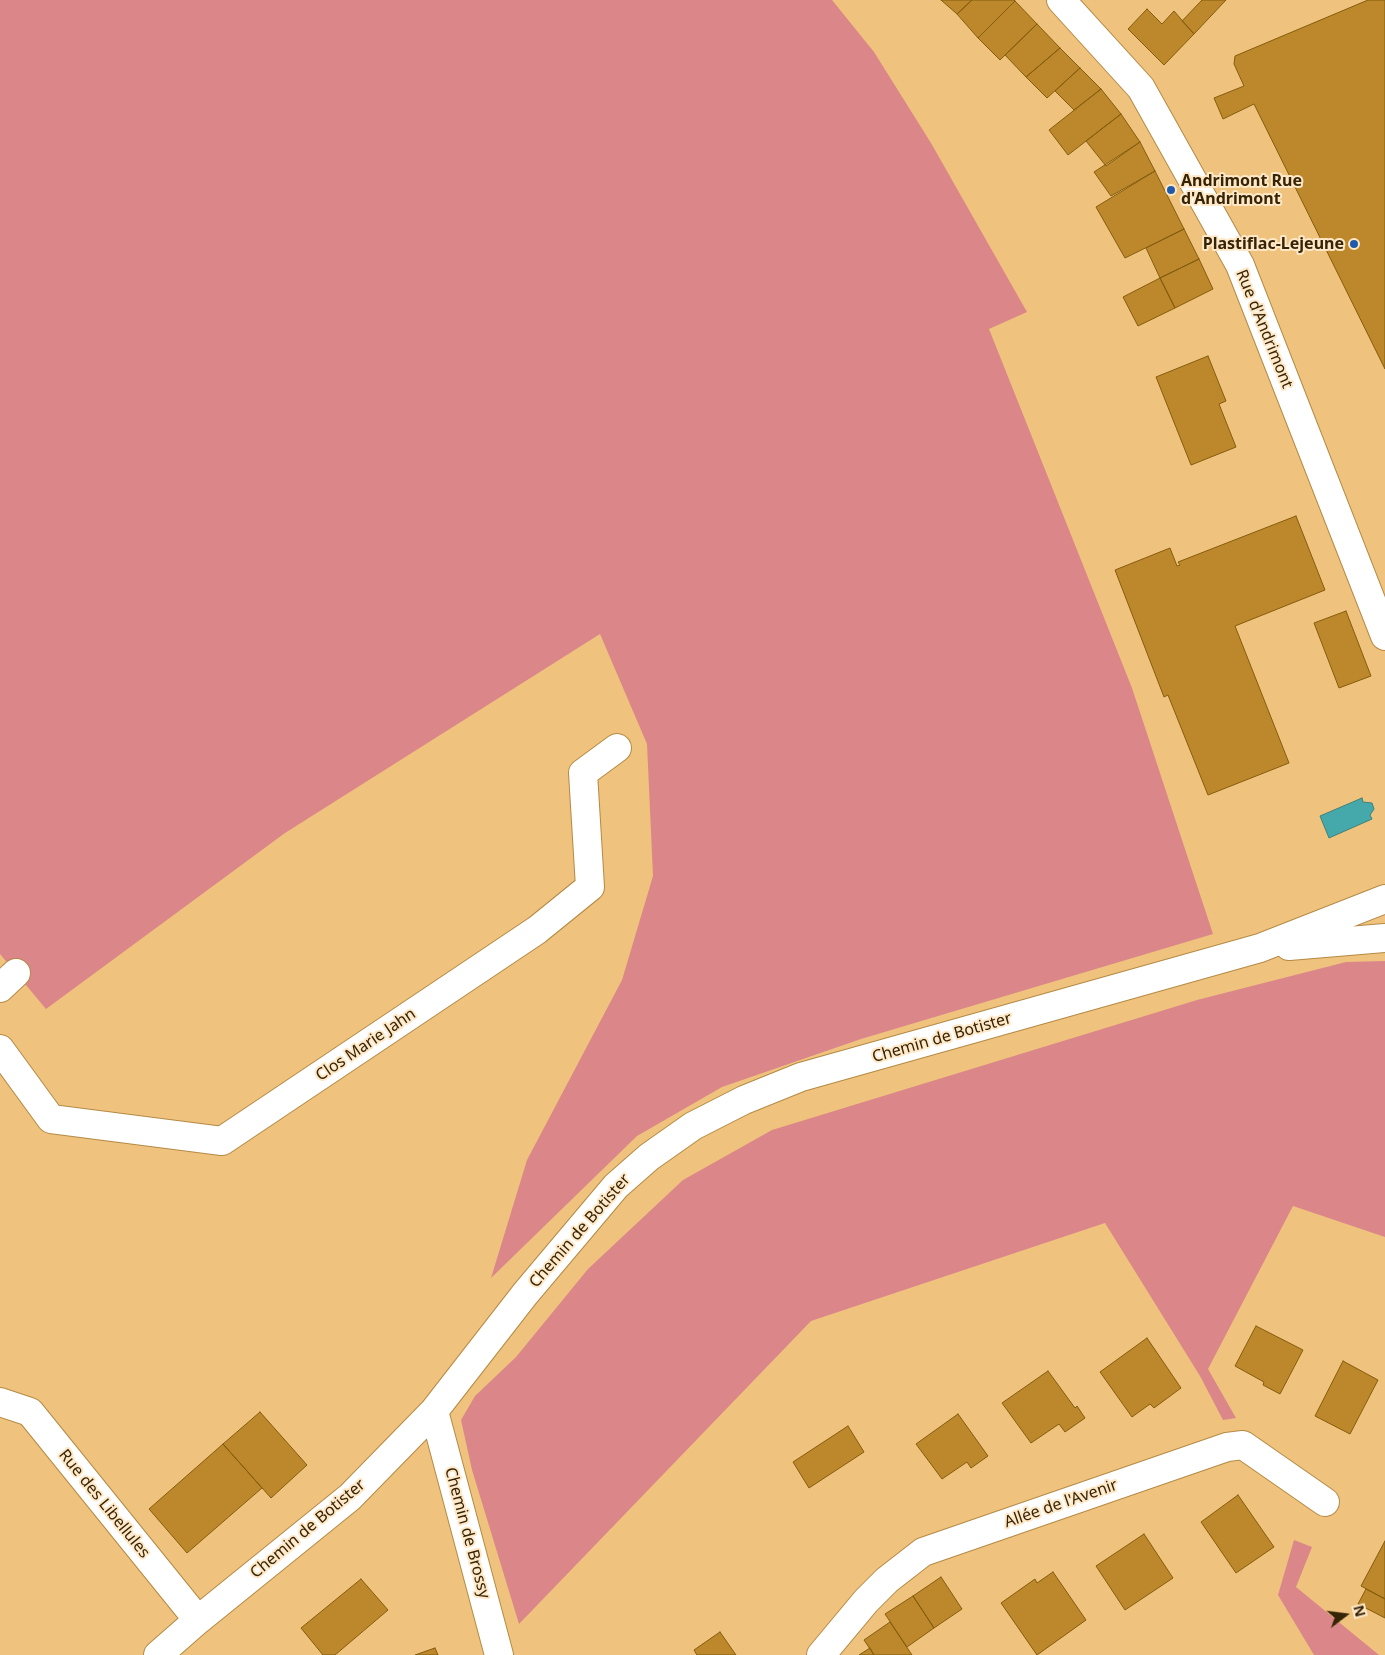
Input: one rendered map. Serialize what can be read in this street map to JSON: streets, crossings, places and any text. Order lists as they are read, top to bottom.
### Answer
{
  "streets": {
    "street": [
      "Rue d'Andrimont",
      "Chemin de Botister",
      "Clos Marie Jahn",
      "Rue des Libellules",
      "Allée de l'Avenir",
      "Chemin de Brossy"
    ]
  },
  "crossings": [
    ["Chemin de Botister", "Rue des Libellules"],
    ["Chemin de Botister", "Chemin de Brossy"]
  ],
  "places": ["Andrimont Rue d'Andrimont", "Plastiflac-Lejeune"],
  "north": "right"
}
